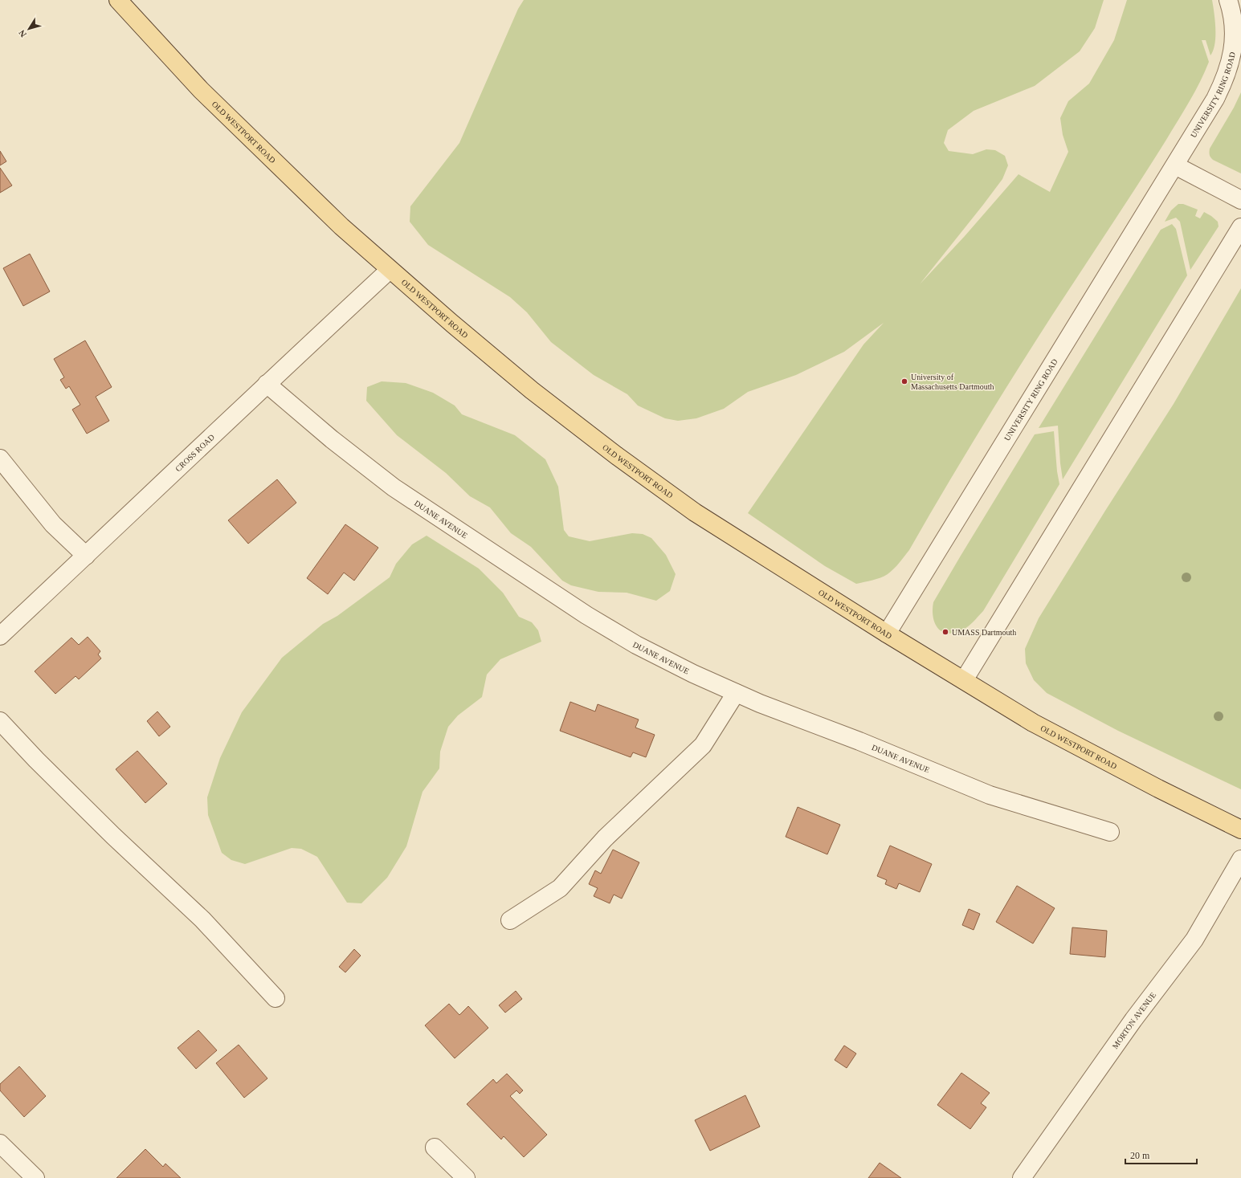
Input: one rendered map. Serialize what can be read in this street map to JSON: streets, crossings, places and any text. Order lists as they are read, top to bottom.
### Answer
{
  "streets": {
    "main road": ["OLD WESTPORT ROAD"],
    "street": [
      "UNIVERSITY RING ROAD",
      "CROSS ROAD",
      "DUANE AVENUE",
      "MORTON AVENUE"
    ]
  },
  "crossings": [
    ["UNIVERSITY RING ROAD", "OLD WESTPORT ROAD"],
    ["OLD WESTPORT ROAD", "CROSS ROAD"],
    ["CROSS ROAD", "DUANE AVENUE"]
  ],
  "places": ["University of Massachusetts Dartmouth", "UMASS Dartmouth"],
  "scale_bar": "20 m",
  "north": "bottom left"
}
